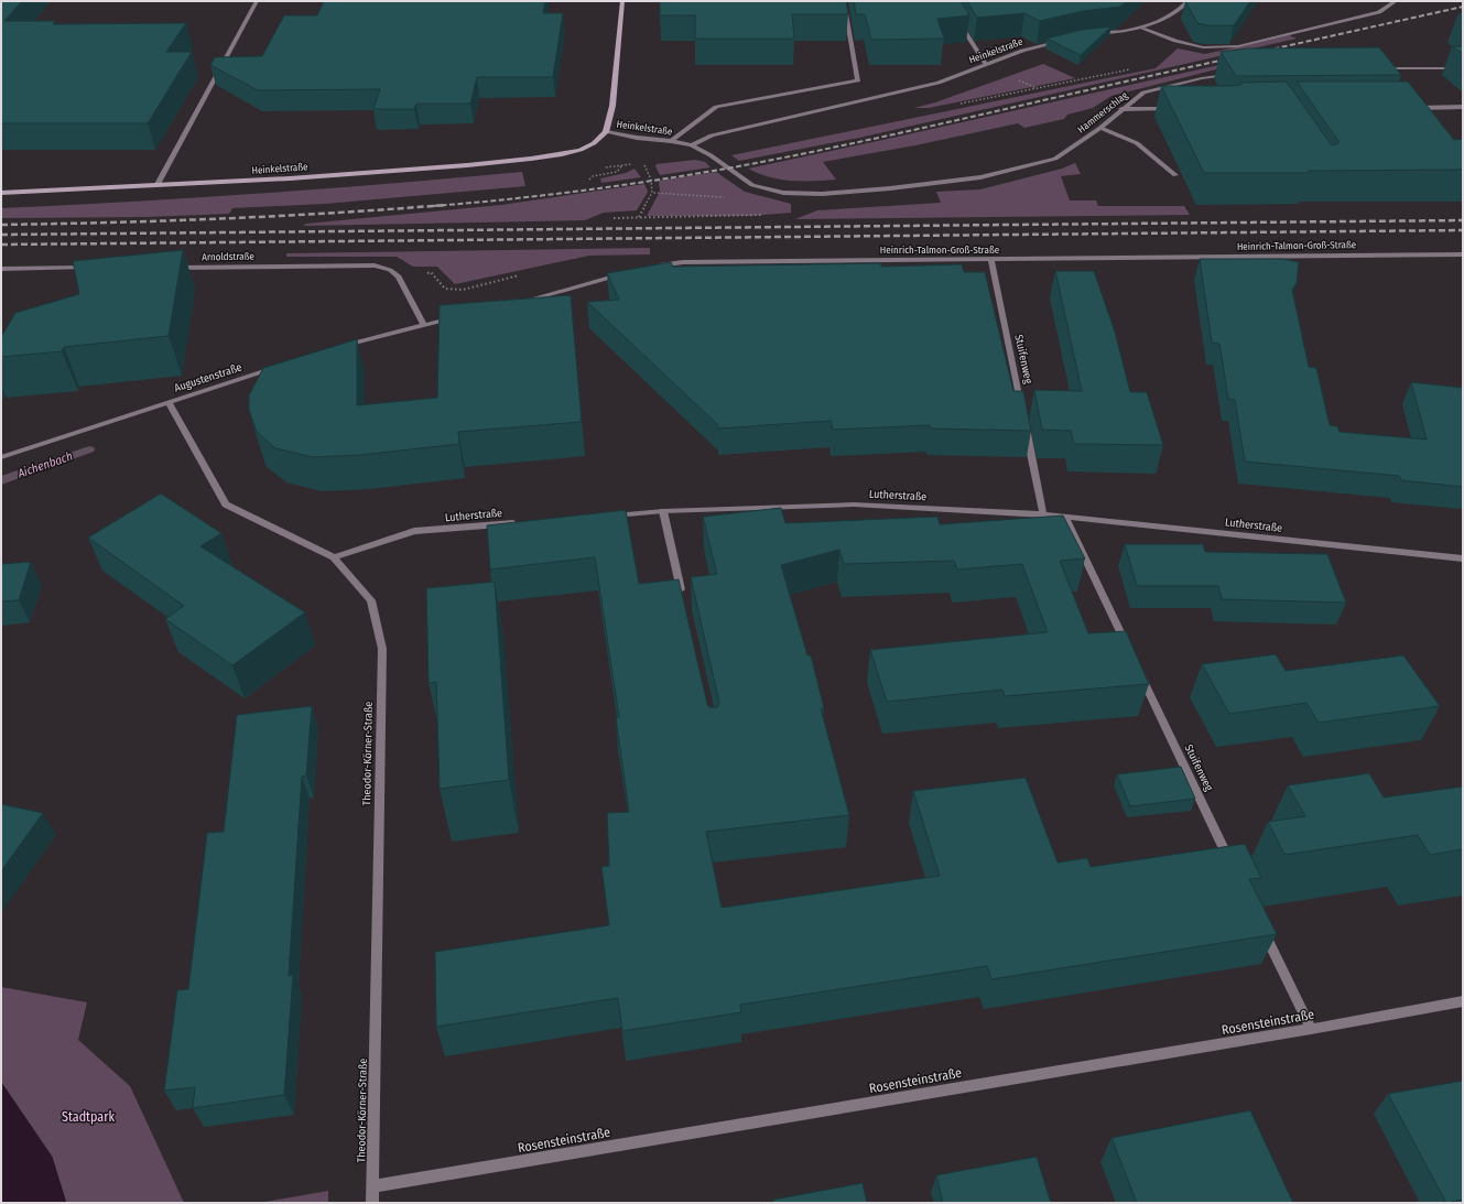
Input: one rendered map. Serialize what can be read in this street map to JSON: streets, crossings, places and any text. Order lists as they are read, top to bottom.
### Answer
{
  "streets": {
    "street": [
      "Heinkelstraße",
      "Hammerschlag",
      "Heinrich-Talmon-Groß-Straße",
      "Arnoldstraße",
      "Stuifenweg",
      "Augustenstraße",
      "Lutherstraße",
      "Theodor-Körner-Straße",
      "Rosensteinstraße"
    ]
  },
  "crossings": [
    ["Heinkelstraße", "Hammerschlag"],
    ["Heinrich-Talmon-Groß-Straße", "Stuifenweg"],
    ["Augustenstraße", "Theodor-Körner-Straße"],
    ["Lutherstraße", "Theodor-Körner-Straße"],
    ["Theodor-Körner-Straße", "Rosensteinstraße"]
  ],
  "water": ["Aichenbach"],
  "parks": ["Stadtpark"]
}
